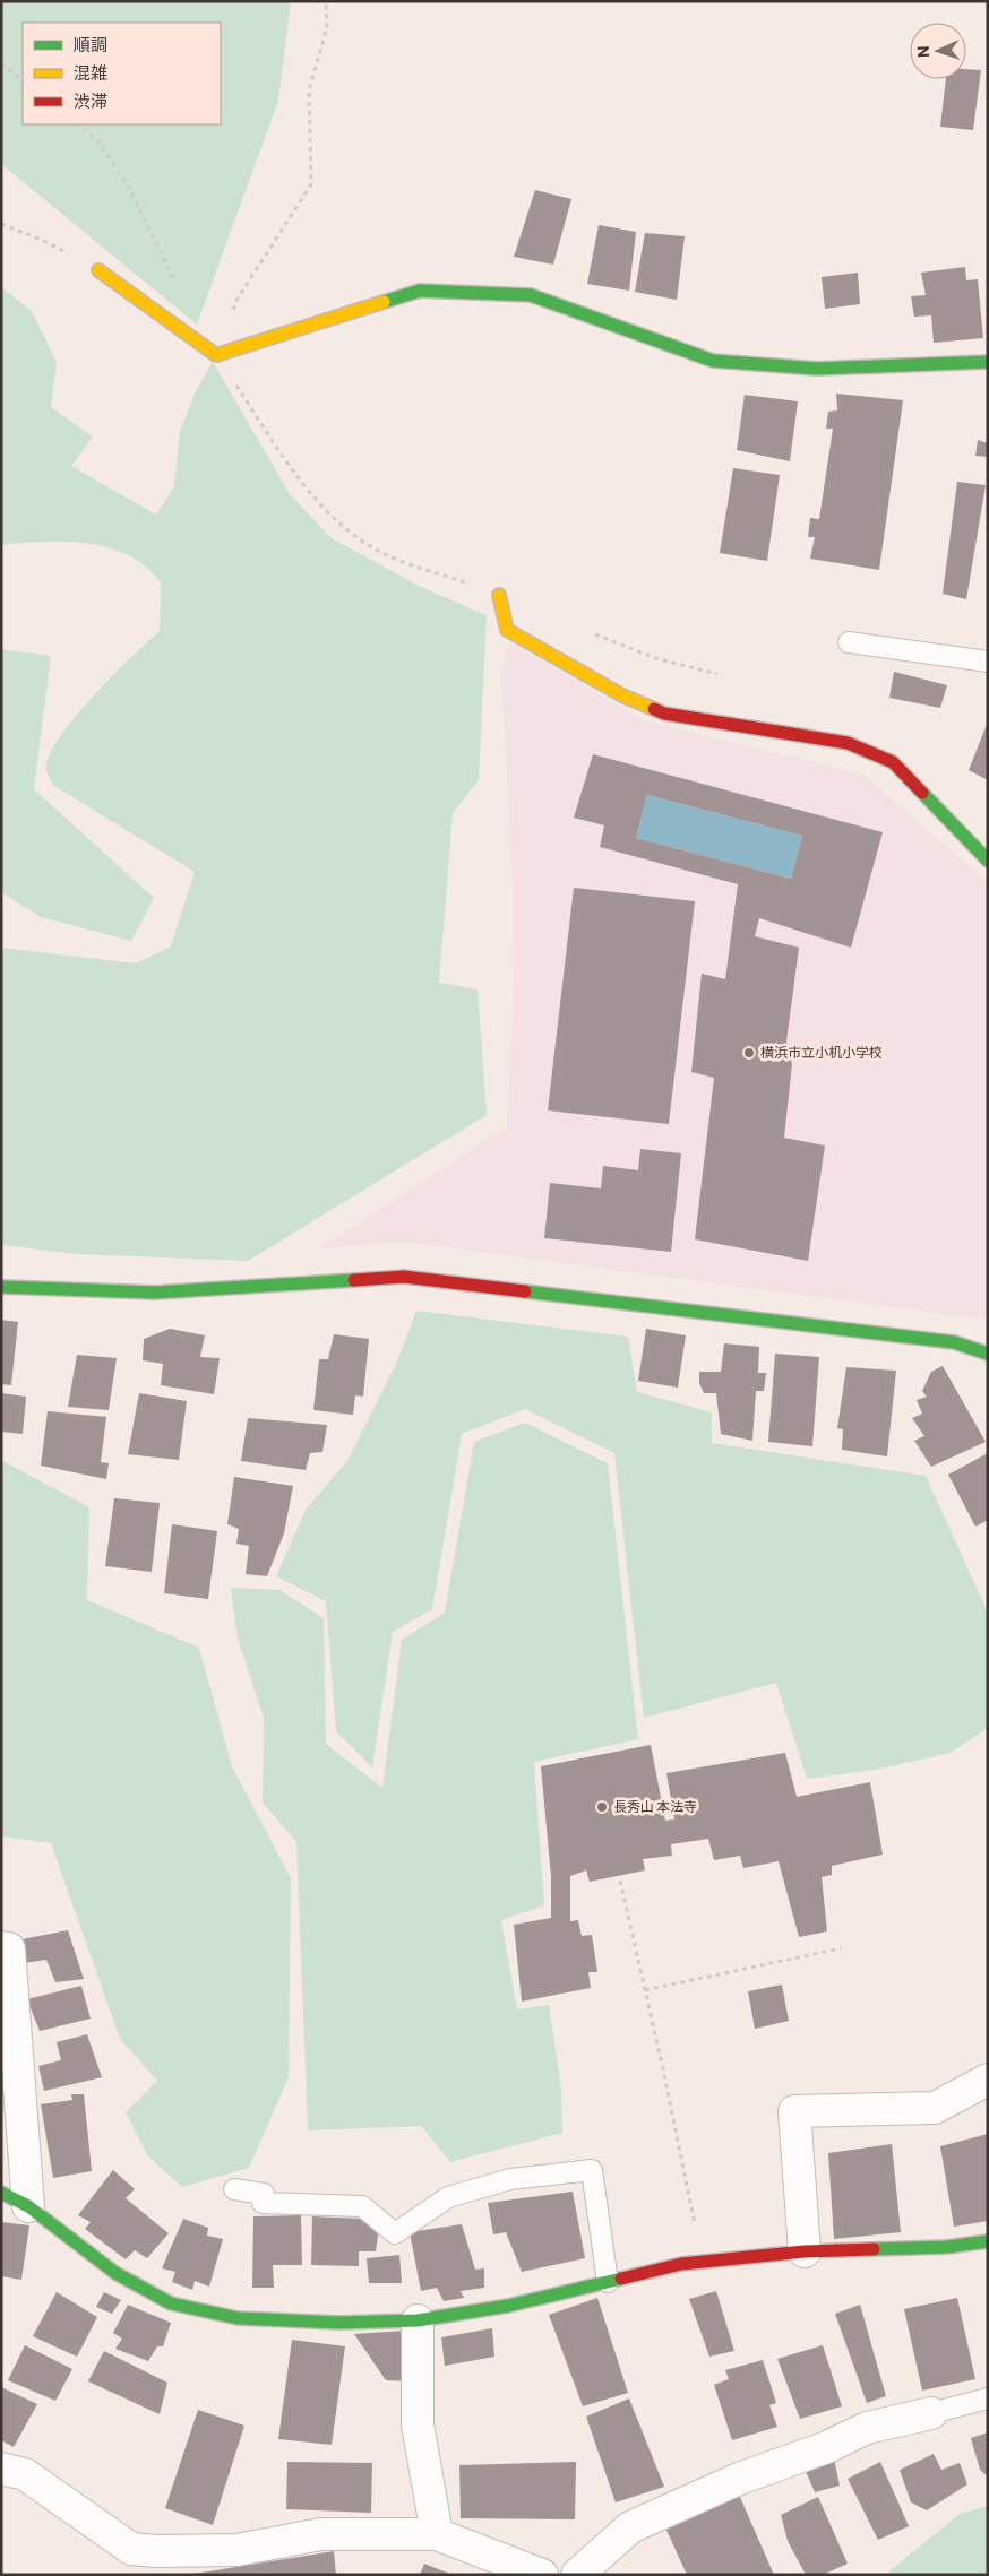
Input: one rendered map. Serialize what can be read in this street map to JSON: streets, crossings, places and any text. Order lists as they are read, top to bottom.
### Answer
{
  "places": ["横浜市立小机小学校", "長秀山 本法寺"],
  "legend": ["順調", "混雑", "渋滞"],
  "north": "left"
}
